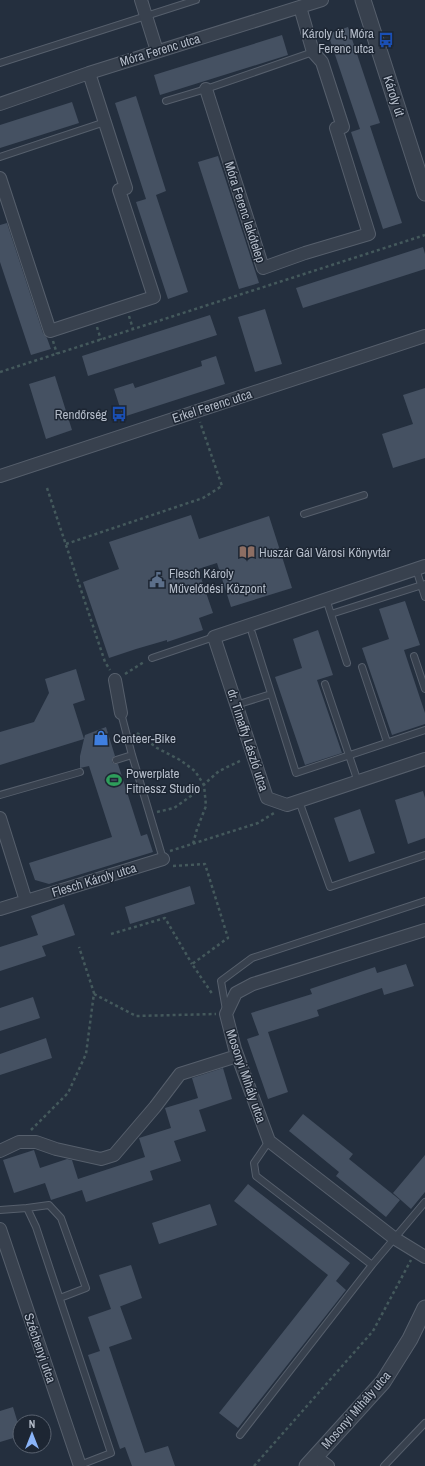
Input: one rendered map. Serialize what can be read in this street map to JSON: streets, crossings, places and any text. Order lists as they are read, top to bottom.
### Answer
{
  "streets": {
    "street": [
      "Móra Ferenc utca",
      "Károly út",
      "Móra Ferenc lakótelep",
      "Erkel Ferenc utca",
      "dr. Timaffy László utca",
      "Flesch Károly utca",
      "Mosonyi Mihály utca",
      "Széchenyi utca"
    ]
  },
  "crossings": [
    ["Móra Ferenc utca", "Móra Ferenc lakótelep"]
  ],
  "places": {
    "bus stop": ["Károly út, Móra Ferenc utca", "Rendőrség"],
    "library": ["Huszár Gál Városi Könyvtár"],
    "public building": ["Flesch Károly Művelődési Központ"],
    "shop": ["Centeer-Bike"],
    "sports": ["Powerplate Fitnessz Studio"]
  },
  "north": "top"
}
